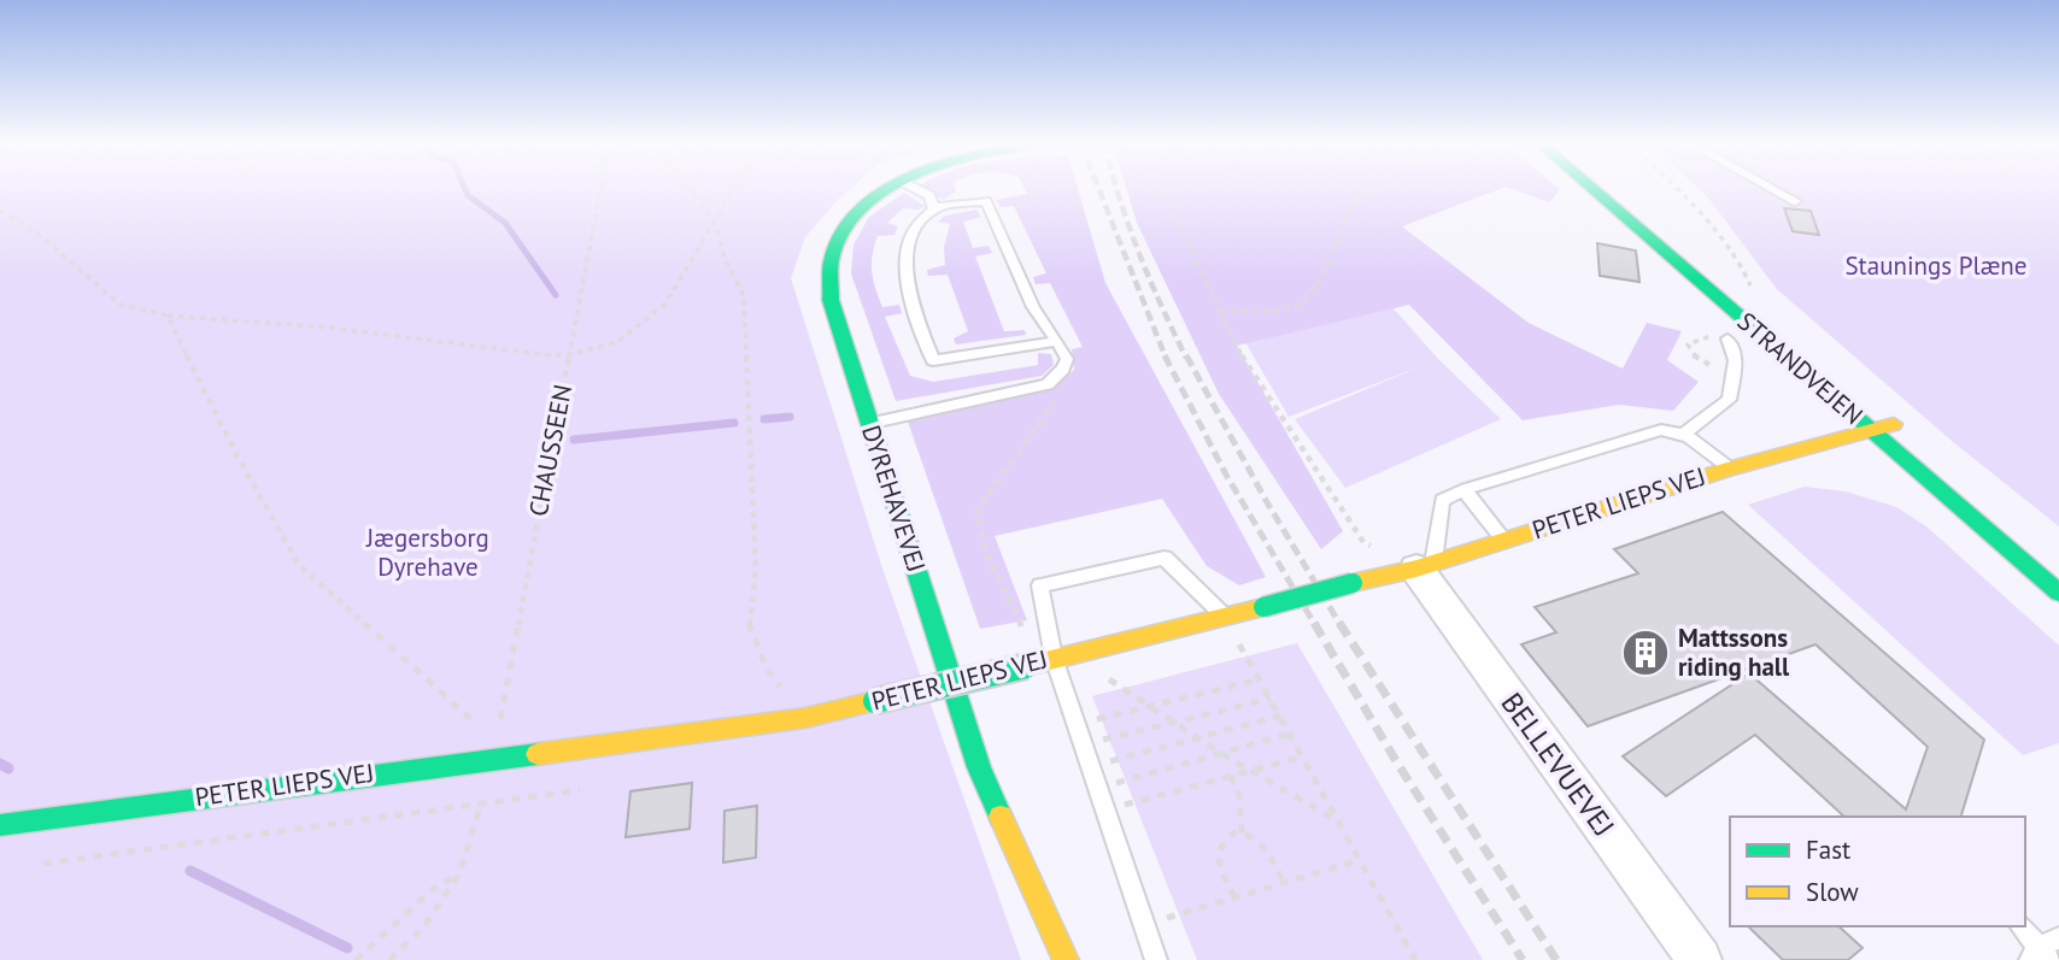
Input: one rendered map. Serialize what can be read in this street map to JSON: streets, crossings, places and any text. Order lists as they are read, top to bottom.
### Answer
{
  "streets": {
    "street": [
      "STRANDVEJEN",
      "DYREHAVEVEJ",
      "PETER LIEPS VEJ",
      "BELLEVUEVEJ"
    ],
    "path": ["CHAUSSEEN"]
  },
  "crossings": [
    ["STRANDVEJEN", "PETER LIEPS VEJ"],
    ["CHAUSSEEN", "PETER LIEPS VEJ"],
    ["PETER LIEPS VEJ", "BELLEVUEVEJ"]
  ],
  "parks": ["Staunings Plæne", "Jægersborg Dyrehave"],
  "places": {
    "building": ["Mattssons riding hall"]
  },
  "legend": ["Fast", "Slow"]
}
